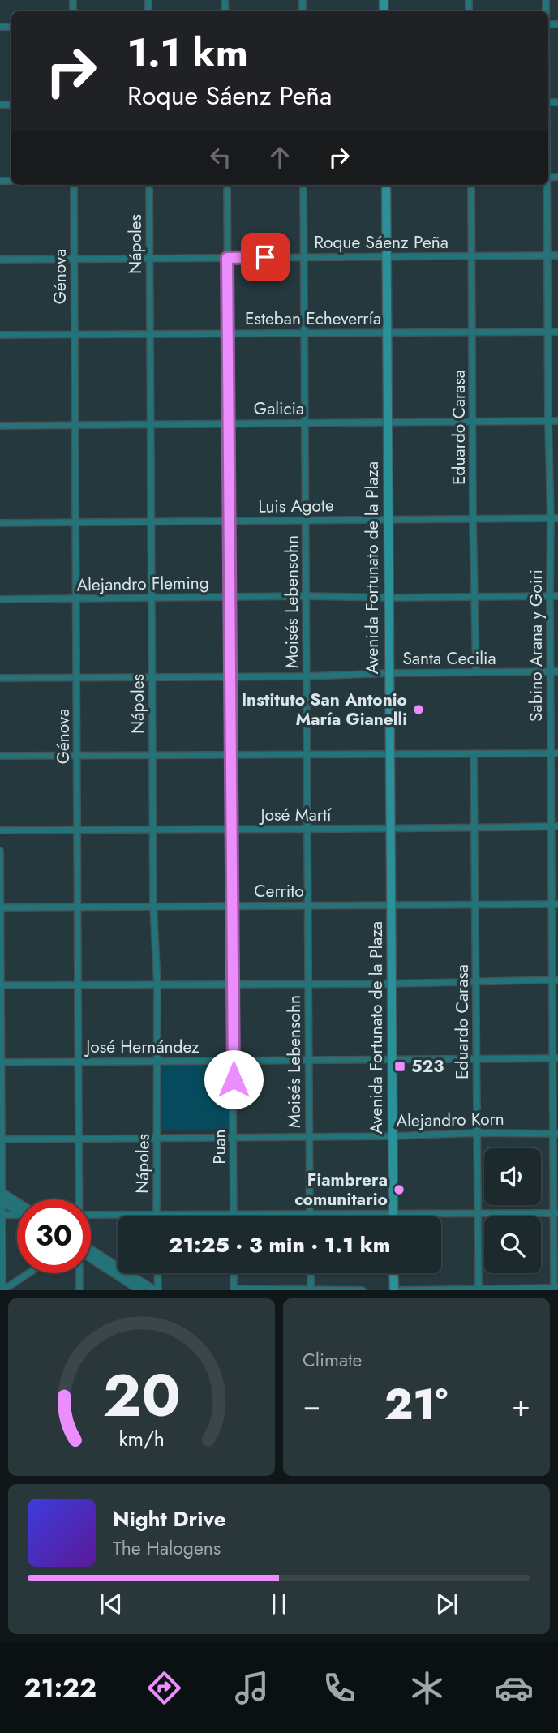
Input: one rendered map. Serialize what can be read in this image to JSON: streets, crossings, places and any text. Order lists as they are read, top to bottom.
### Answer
{
  "streets": {
    "main road": ["Avenida Fortunato de la Plaza"],
    "street": [
      "Roque Sáenz Peña",
      "Nápoles",
      "Génova",
      "Esteban Echeverría",
      "Galicia",
      "Eduardo Carasa",
      "Luis Agote",
      "Alejandro Fleming",
      "Moisés Lebensohn",
      "Sabino Arana y Goiri",
      "Santa Cecilia",
      "José Martí",
      "Cerrito",
      "José Hernández",
      "Alejandro Korn",
      "Puan"
    ]
  },
  "crossings": [
    ["Roque Sáenz Peña", "Nápoles"],
    ["Roque Sáenz Peña", "Génova"],
    ["Roque Sáenz Peña", "Eduardo Carasa"],
    ["Roque Sáenz Peña", "Avenida Fortunato de la Plaza"],
    ["Roque Sáenz Peña", "Moisés Lebensohn"],
    ["Roque Sáenz Peña", "Sabino Arana y Goiri"],
    ["Roque Sáenz Peña", "Puan"],
    ["Nápoles", "Esteban Echeverría"],
    ["Nápoles", "Galicia"],
    ["Nápoles", "Luis Agote"],
    ["Nápoles", "Alejandro Fleming"],
    ["Nápoles", "Santa Cecilia"],
    ["Nápoles", "José Martí"],
    ["Nápoles", "Cerrito"],
    ["Nápoles", "José Hernández"],
    ["Nápoles", "Alejandro Korn"],
    ["Génova", "Esteban Echeverría"],
    ["Génova", "Galicia"],
    ["Génova", "Luis Agote"],
    ["Génova", "Alejandro Fleming"],
    ["Génova", "Santa Cecilia"],
    ["Génova", "José Martí"],
    ["Génova", "Cerrito"],
    ["Génova", "José Hernández"],
    ["Génova", "Alejandro Korn"],
    ["Esteban Echeverría", "Eduardo Carasa"],
    ["Esteban Echeverría", "Avenida Fortunato de la Plaza"],
    ["Esteban Echeverría", "Moisés Lebensohn"],
    ["Esteban Echeverría", "Sabino Arana y Goiri"],
    ["Esteban Echeverría", "Puan"],
    ["Galicia", "Eduardo Carasa"],
    ["Galicia", "Avenida Fortunato de la Plaza"],
    ["Galicia", "Moisés Lebensohn"],
    ["Galicia", "Sabino Arana y Goiri"],
    ["Galicia", "Puan"],
    ["Eduardo Carasa", "Luis Agote"],
    ["Eduardo Carasa", "Alejandro Fleming"],
    ["Eduardo Carasa", "Santa Cecilia"],
    ["Eduardo Carasa", "José Martí"],
    ["Eduardo Carasa", "Cerrito"],
    ["Eduardo Carasa", "José Hernández"],
    ["Eduardo Carasa", "Alejandro Korn"],
    ["Luis Agote", "Avenida Fortunato de la Plaza"],
    ["Luis Agote", "Moisés Lebensohn"],
    ["Luis Agote", "Sabino Arana y Goiri"],
    ["Luis Agote", "Puan"],
    ["Avenida Fortunato de la Plaza", "Alejandro Fleming"],
    ["Avenida Fortunato de la Plaza", "Santa Cecilia"],
    ["Avenida Fortunato de la Plaza", "José Martí"],
    ["Avenida Fortunato de la Plaza", "Cerrito"],
    ["Avenida Fortunato de la Plaza", "José Hernández"],
    ["Avenida Fortunato de la Plaza", "Alejandro Korn"],
    ["Alejandro Fleming", "Moisés Lebensohn"],
    ["Alejandro Fleming", "Sabino Arana y Goiri"],
    ["Alejandro Fleming", "Puan"],
    ["Moisés Lebensohn", "Santa Cecilia"],
    ["Moisés Lebensohn", "José Martí"],
    ["Moisés Lebensohn", "Cerrito"],
    ["Moisés Lebensohn", "José Hernández"],
    ["Moisés Lebensohn", "Alejandro Korn"],
    ["Sabino Arana y Goiri", "Santa Cecilia"],
    ["Sabino Arana y Goiri", "José Martí"],
    ["Sabino Arana y Goiri", "Cerrito"],
    ["Sabino Arana y Goiri", "José Hernández"],
    ["Sabino Arana y Goiri", "Alejandro Korn"],
    ["Santa Cecilia", "Puan"],
    ["José Martí", "Puan"],
    ["Cerrito", "Puan"],
    ["José Hernández", "Puan"],
    ["Alejandro Korn", "Puan"]
  ],
  "places": {
    "other": ["Instituto San Antonio María Gianelli", "Fiambrera comunitario"],
    "transit": ["523"]
  },
  "page": {
    "turn": ["1.1 km", "Roque Sáenz Peña"],
    "limit": "30",
    "trip": "21:25 · 3 min · 1.1 km",
    "tile": "Climate",
    "heat": ["−", "21°", "+"],
    "song": ["Night Drive", "The Halogens"],
    "tabs": "21:22",
    "gauge": ["20", "km/h"]
  }
}
